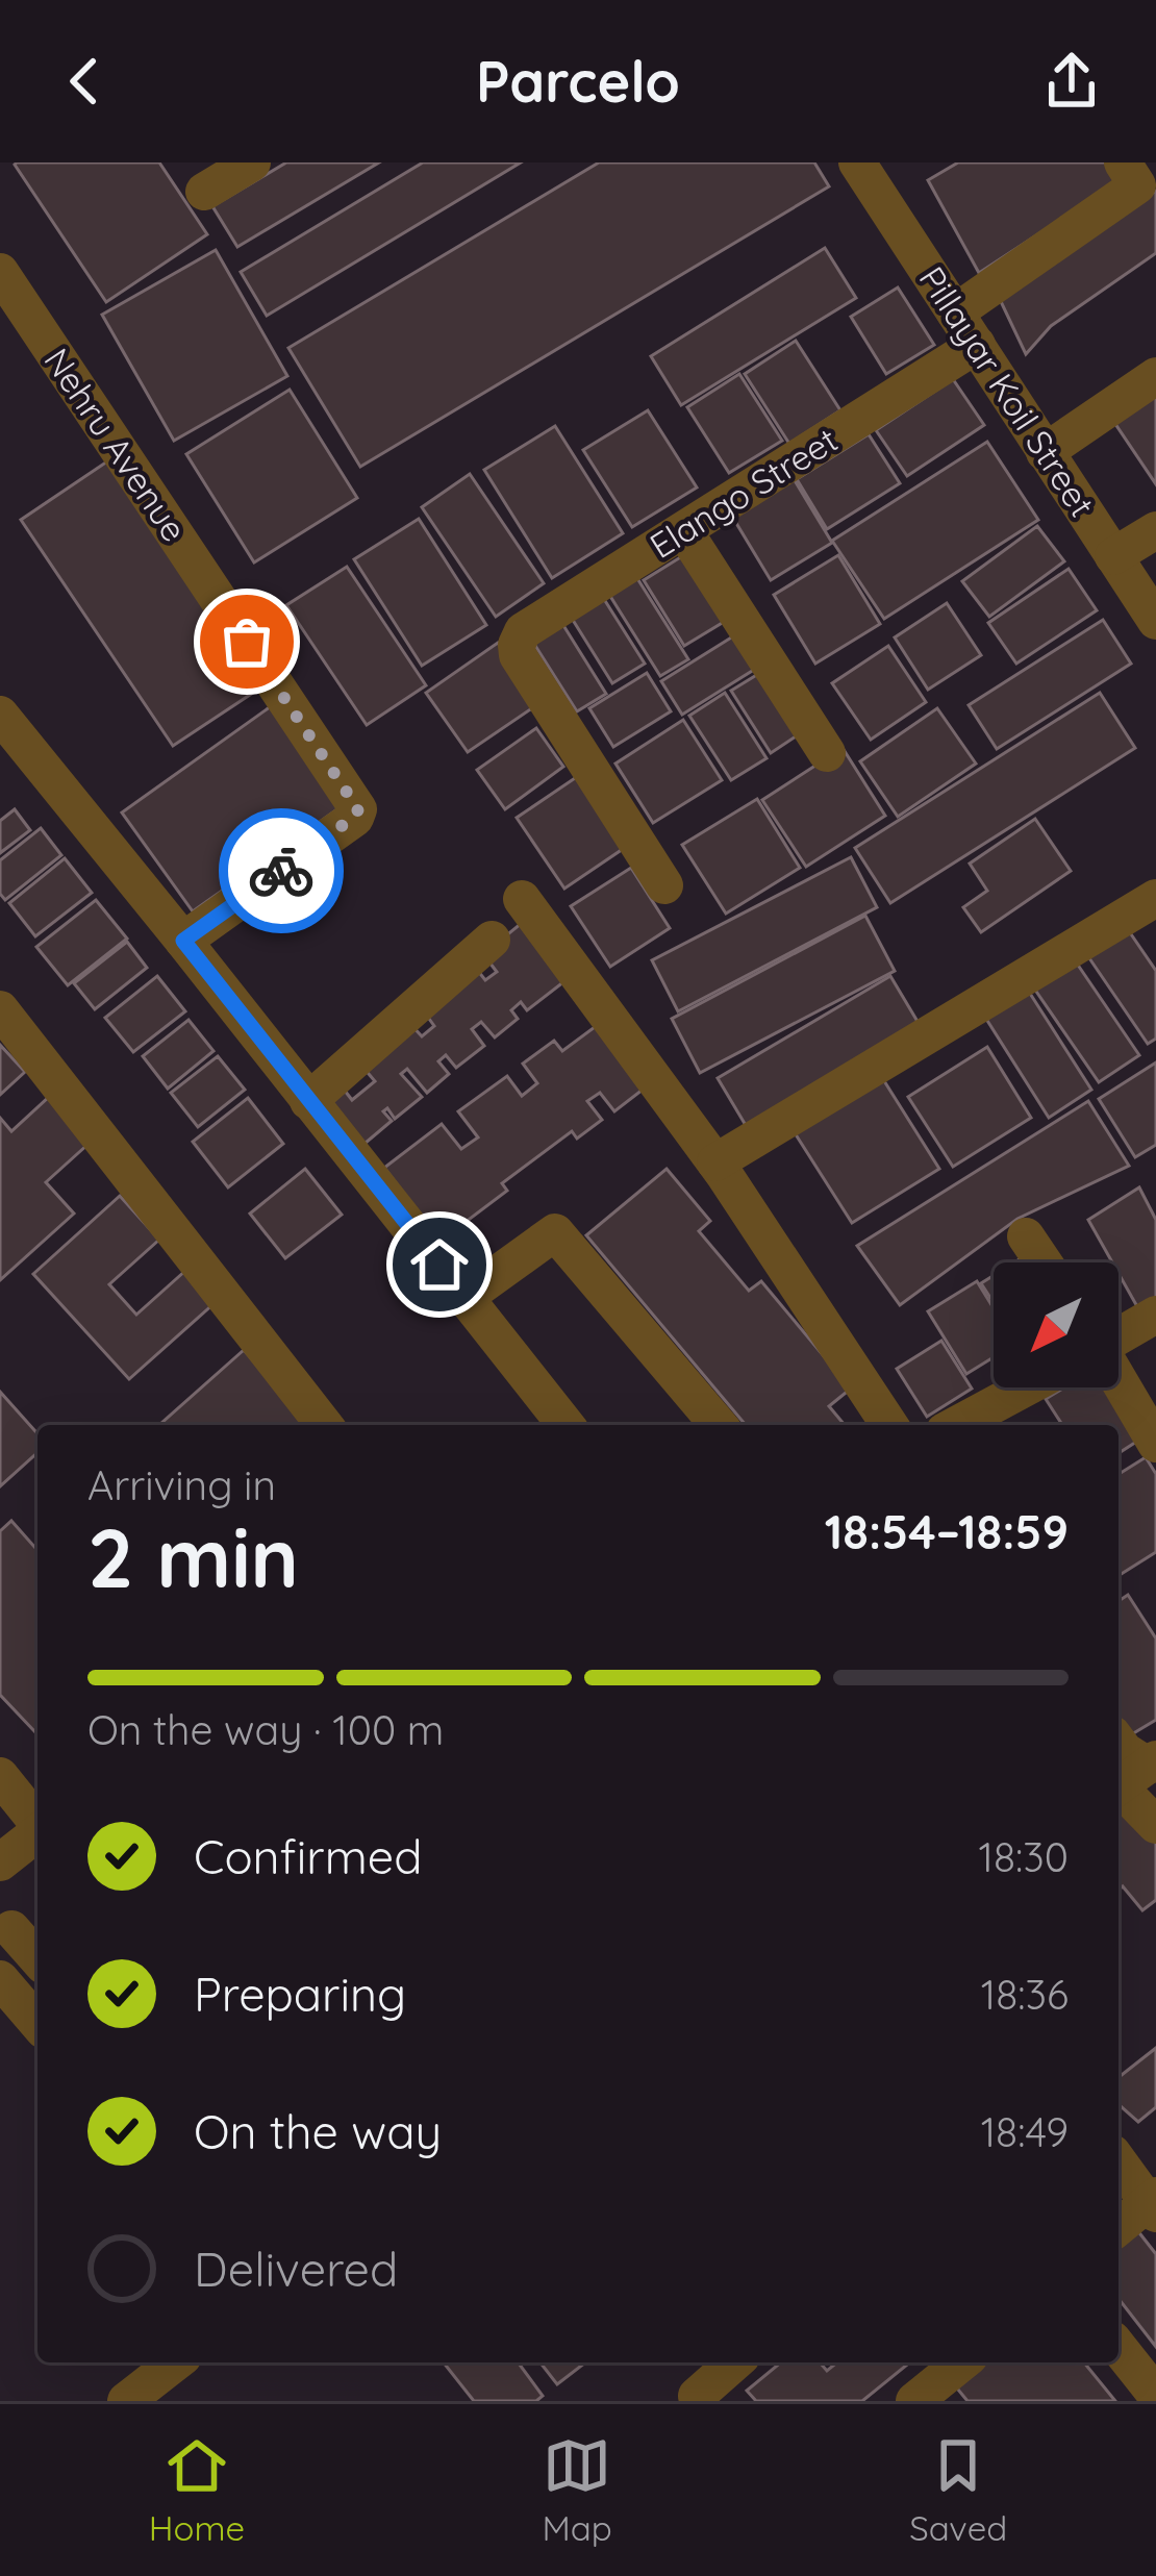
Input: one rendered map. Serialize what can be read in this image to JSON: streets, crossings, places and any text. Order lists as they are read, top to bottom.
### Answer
{
  "streets": {
    "street": ["Pillayar Koil Street", "Nehru Avenue", "Elango Street"]
  },
  "crossings": [
    ["Pillayar Koil Street", "Elango Street"]
  ],
  "north": "bottom left",
  "page": {
    "header": "Parcelo",
    "heading": ["2 min", "Arriving in", "18:54–18:59"],
    "bar": "On the way · 100 m",
    "list": [
      ["Confirmed", "18:30"],
      ["Preparing", "18:36"],
      ["On the way", "18:49"],
      "Delivered"
    ],
    "tabs": ["Home", "Map", "Saved"]
  }
}
